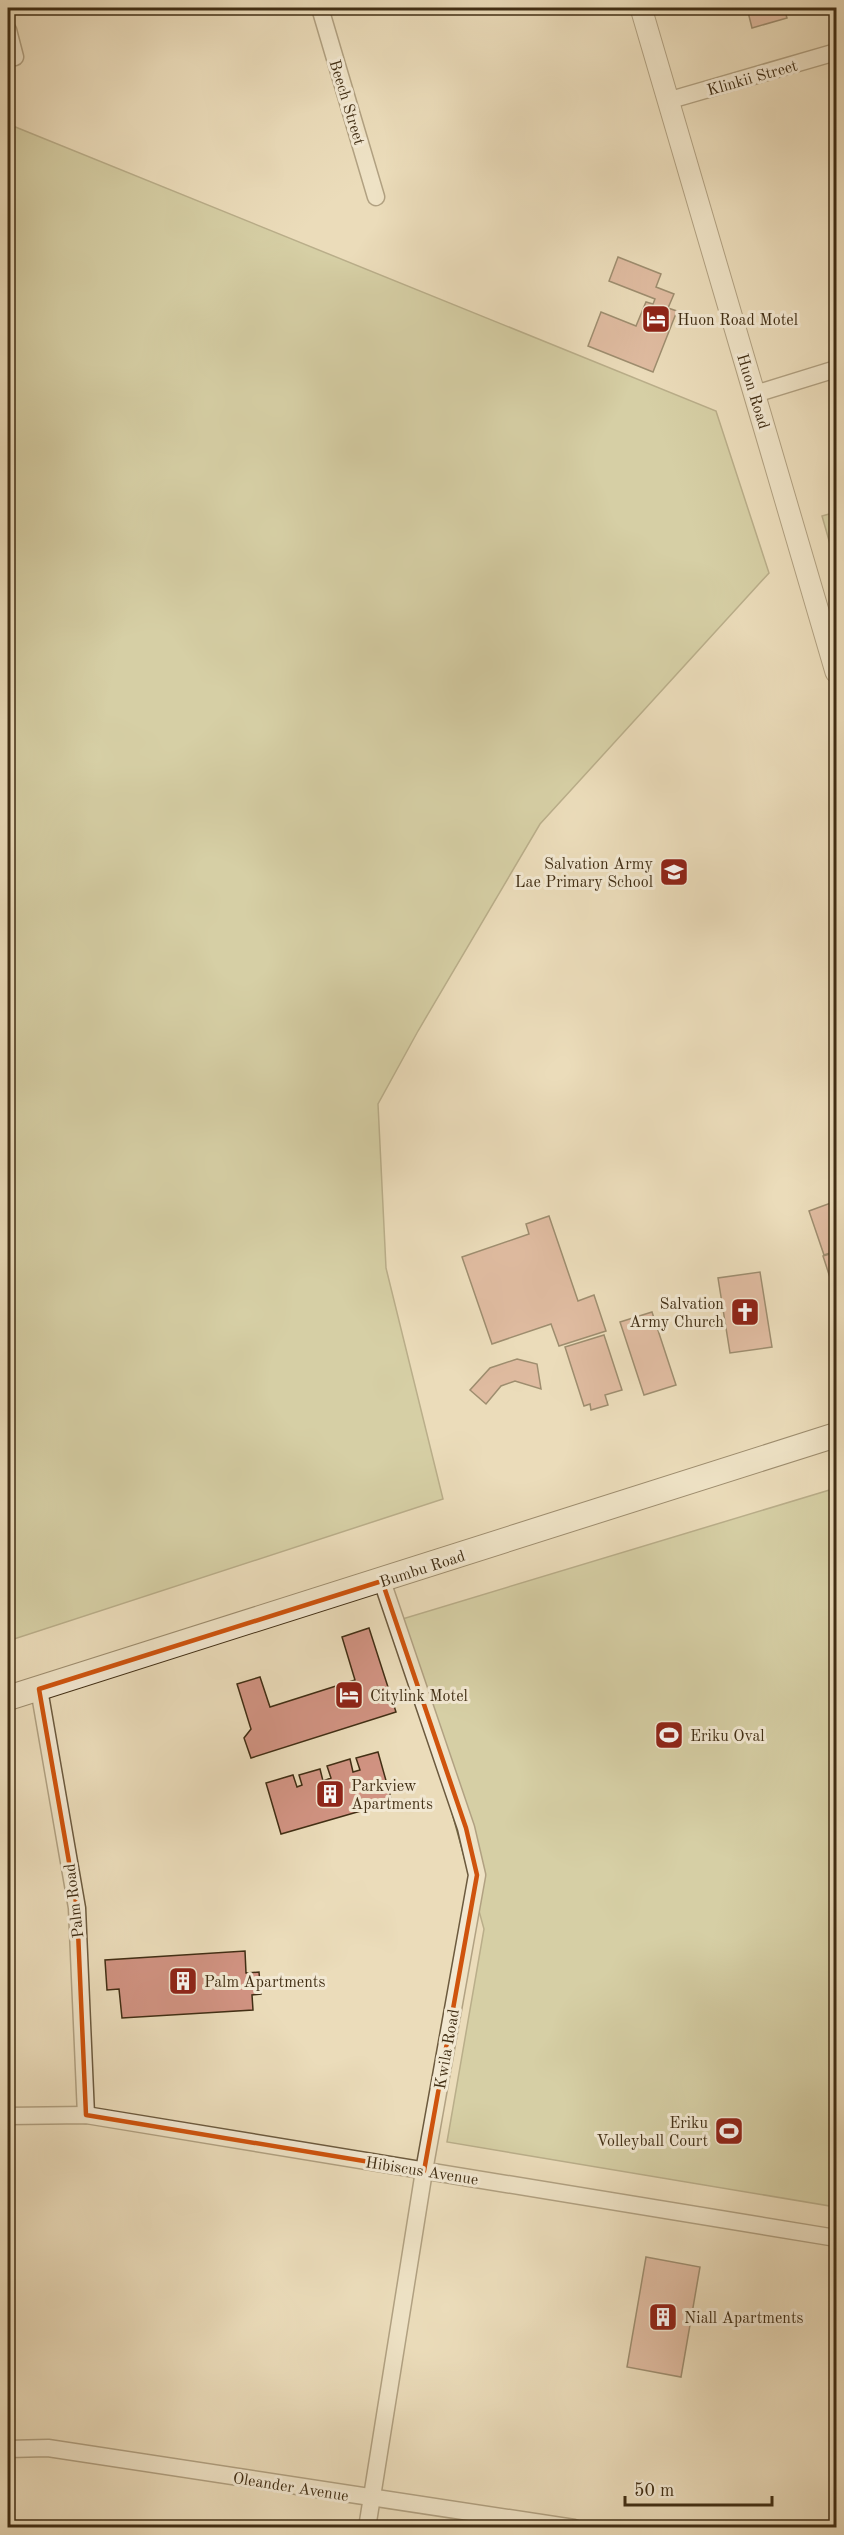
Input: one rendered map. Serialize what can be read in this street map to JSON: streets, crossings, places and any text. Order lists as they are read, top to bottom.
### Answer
{
  "streets": {
    "main road": ["Bumbu Road"],
    "street": [
      "Klinkii Street",
      "Beech Street",
      "Huon Road",
      "Palm Road",
      "Kwila Road",
      "Hibiscus Avenue",
      "Oleander Avenue"
    ]
  },
  "crossings": [
    ["Klinkii Street", "Huon Road"],
    ["Bumbu Road", "Palm Road"],
    ["Bumbu Road", "Kwila Road"],
    ["Palm Road", "Hibiscus Avenue"],
    ["Kwila Road", "Hibiscus Avenue"],
    ["Kwila Road", "Oleander Avenue"]
  ],
  "places": {
    "hotel": ["Huon Road Motel", "Citylink Motel"],
    "school or university": ["Salvation Army Lae Primary School"],
    "church": ["Salvation Army Church"],
    "sports": ["Eriku Oval", "Eriku Volleyball Court"],
    "building": ["Parkview Apartments", "Palm Apartments", "Niall Apartments"]
  },
  "scale_bar": "50 m"
}
